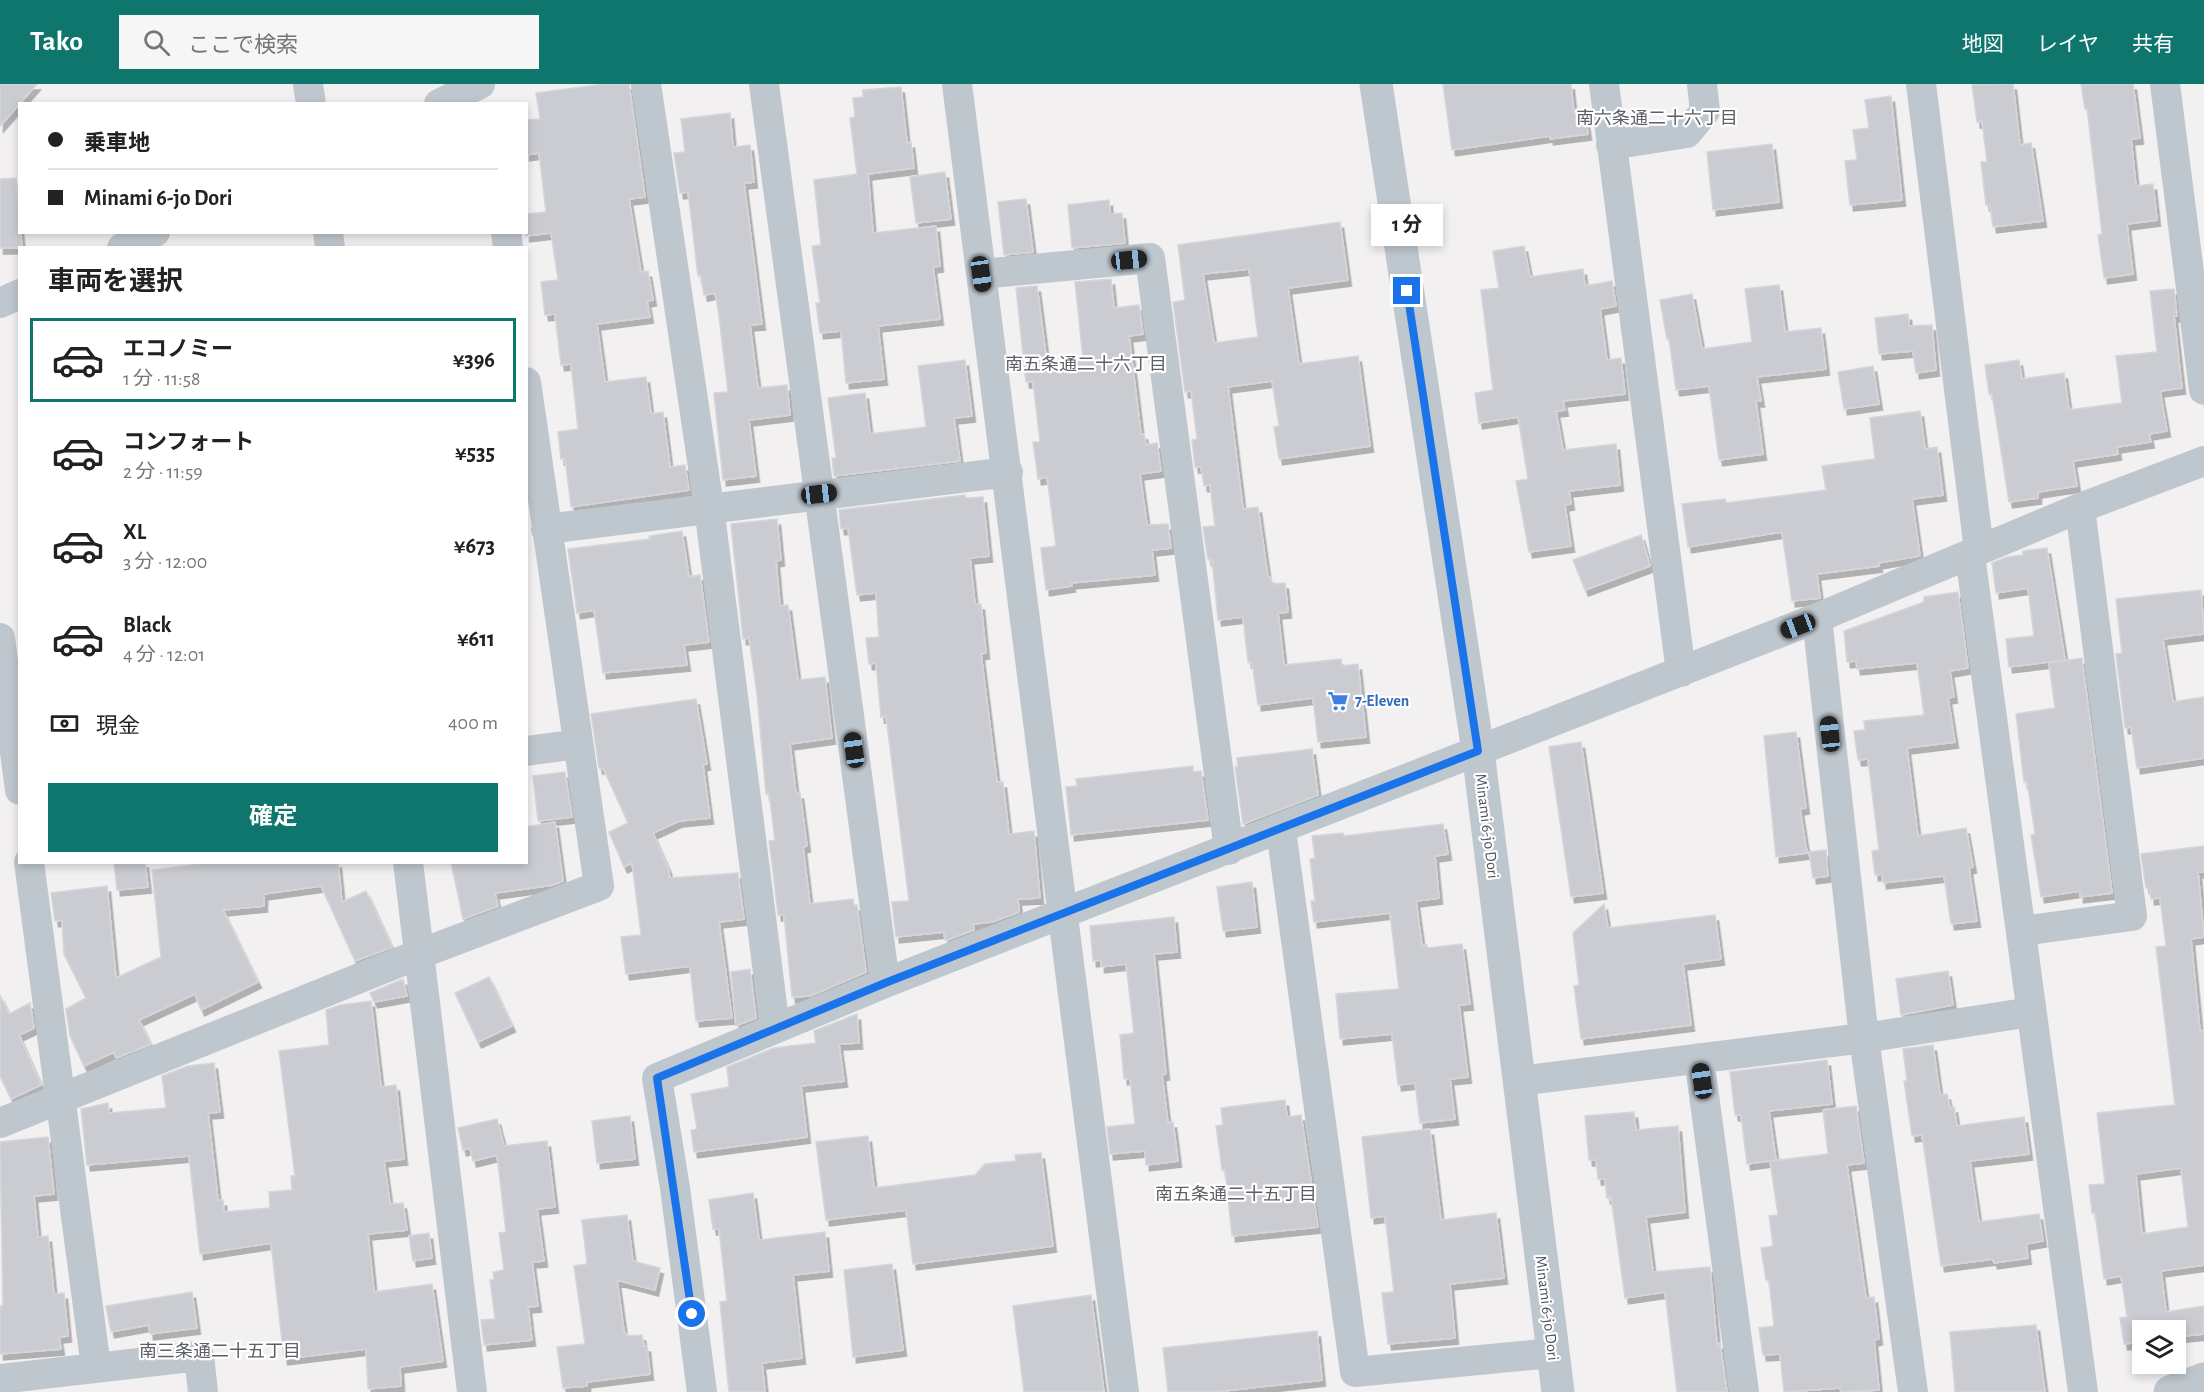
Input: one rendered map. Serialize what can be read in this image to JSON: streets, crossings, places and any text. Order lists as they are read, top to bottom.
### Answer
{
  "streets": {
    "street": ["Minami 6-jo Dori"]
  },
  "districts": [
    "南六条通二十六丁目",
    "南五条通二十六丁目",
    "南五条通二十五丁目",
    "南三条通二十五丁目"
  ],
  "places": {
    "supermarket": ["7-Eleven"]
  },
  "page": {
    "header": "Tako",
    "search": "ここで検索",
    "nav": ["地図", "レイヤ", "共有"],
    "banner": ["乗車地", "Minami 6-jo Dori"],
    "bubble": "1 分",
    "heading": "車両を選択",
    "list": [
      {
        "name": "エコノミー",
        "note": "1 分 · 11:58",
        "value": "¥396"
      },
      {
        "name": "コンフォート",
        "note": "2 分 · 11:59",
        "value": "¥535"
      },
      {
        "name": "XL",
        "note": "3 分 · 12:00",
        "value": "¥673"
      },
      {
        "name": "Black",
        "note": "4 分 · 12:01",
        "value": "¥611"
      }
    ],
    "pay": ["現金", "400 m"],
    "buttons": "確定"
  }
}
